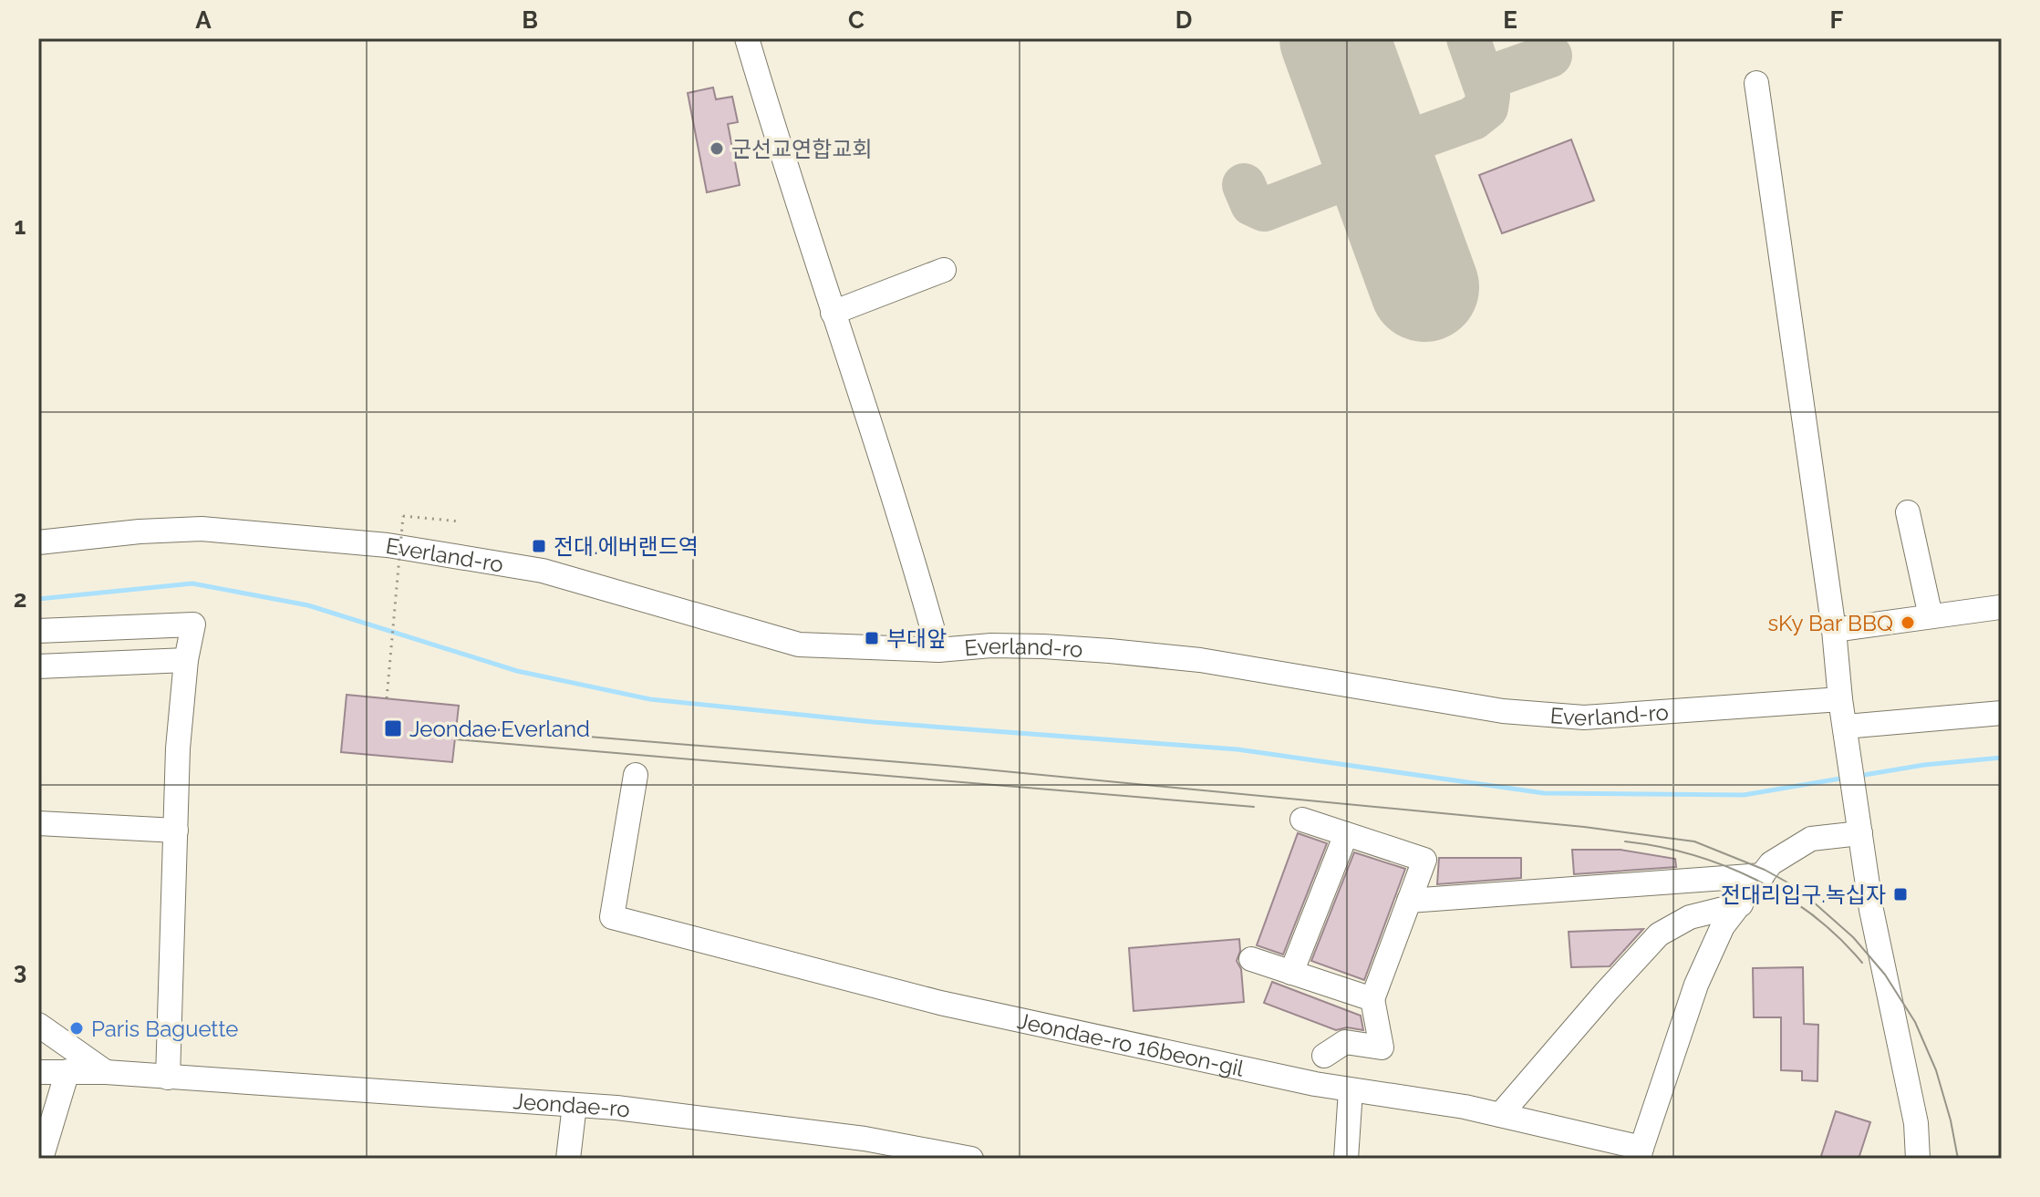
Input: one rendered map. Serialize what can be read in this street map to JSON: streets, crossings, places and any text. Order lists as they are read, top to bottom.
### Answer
{
  "streets": {
    "street": ["Everland-ro", "Jeondae-ro 16beon-gil", "Jeondae-ro"]
  },
  "places": {
    "other": ["군선교연합교회", "sKy Bar BBQ", "Paris Baguette"],
    "transit": [
      "전대.에버랜드역",
      "부대앞",
      "Jeondae·Everland",
      "전대리입구.녹십자"
    ]
  },
  "grid": {
    "columns": [
      "A",
      "B",
      "C",
      "D",
      "E",
      "F"
    ],
    "rows": ["1", "2", "3"]
  }
}
